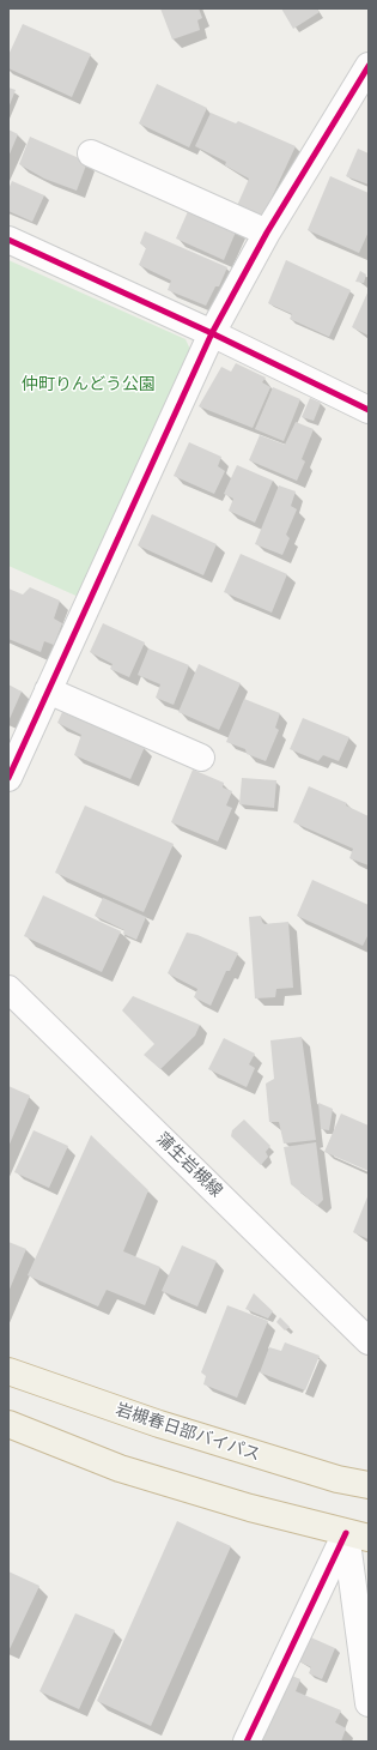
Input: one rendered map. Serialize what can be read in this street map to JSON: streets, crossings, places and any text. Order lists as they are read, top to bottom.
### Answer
{
  "streets": {
    "highway": ["岩槻春日部バイパス"],
    "street": ["蒲生岩槻線"]
  },
  "parks": ["仲町りんどう公園"]
}
